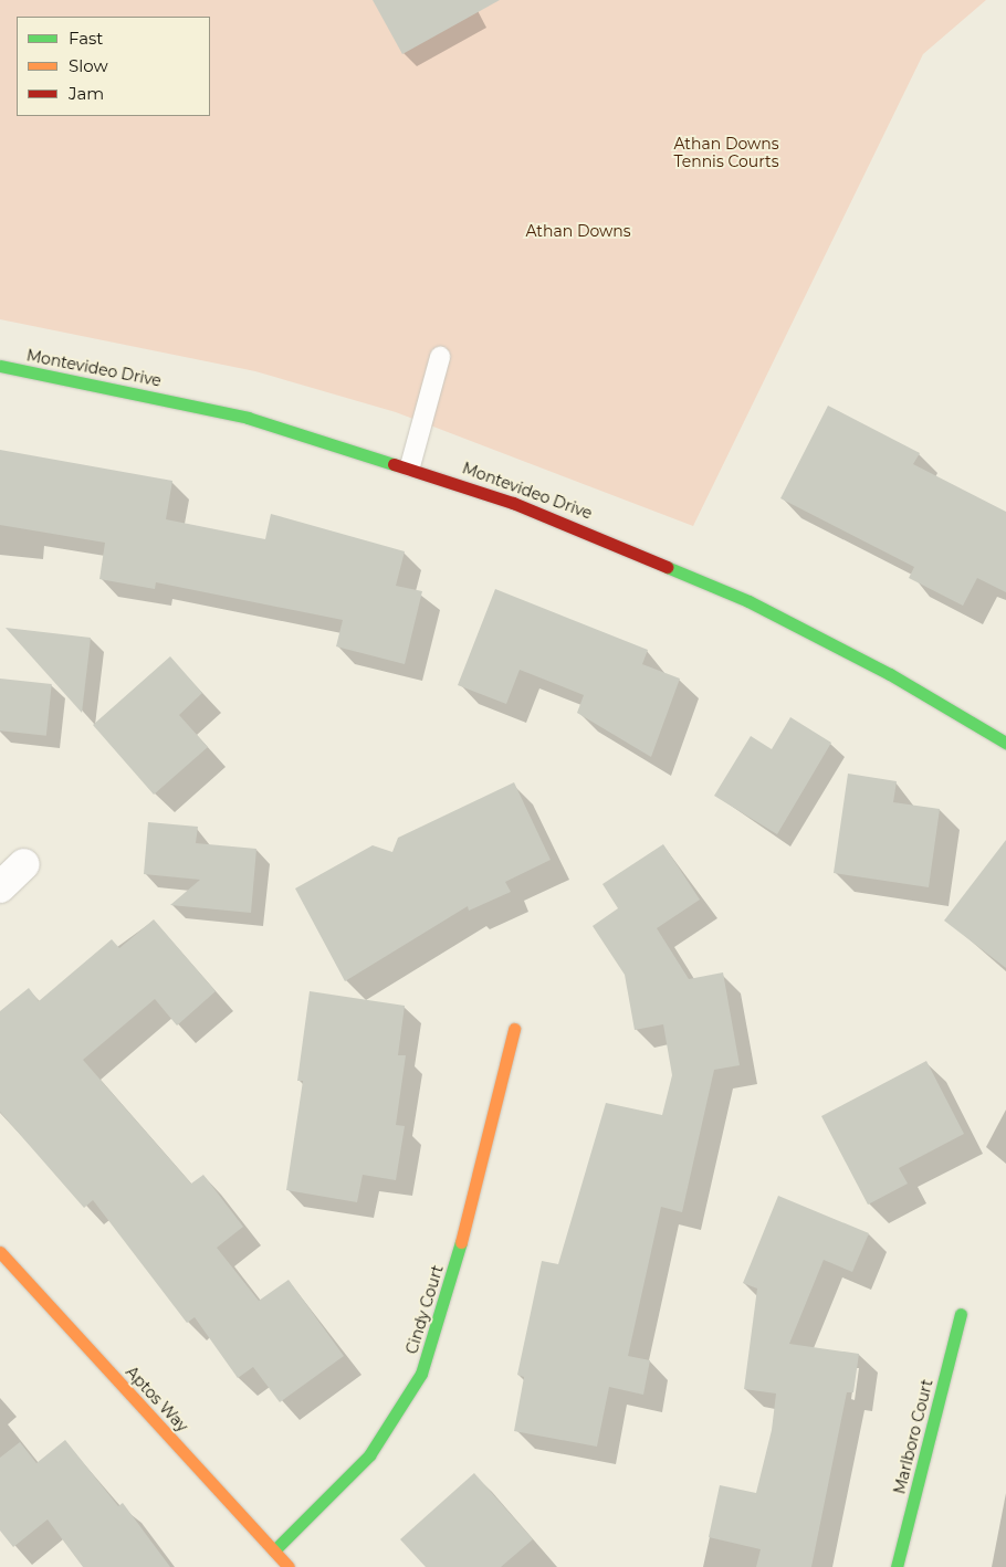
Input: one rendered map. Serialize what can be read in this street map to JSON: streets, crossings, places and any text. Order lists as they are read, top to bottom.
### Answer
{
  "streets": {
    "street": [
      "Montevideo Drive",
      "Cindy Court",
      "Aptos Way",
      "Marlboro Court"
    ]
  },
  "crossings": [
    ["Cindy Court", "Aptos Way"]
  ],
  "parks": ["Athan Downs Tennis Courts", "Athan Downs"],
  "legend": ["Fast", "Slow", "Jam"]
}
